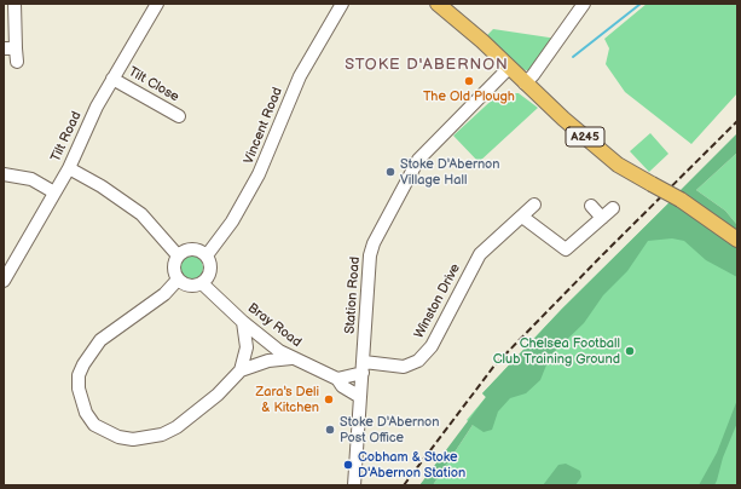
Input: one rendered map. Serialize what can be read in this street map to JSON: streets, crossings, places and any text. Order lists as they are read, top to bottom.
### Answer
{
  "streets": {
    "main road": ["A245"],
    "street": [
      "Tilt Close",
      "Vincent Road",
      "Tilt Road",
      "Station Road",
      "Winston Drive",
      "Bray Road"
    ]
  },
  "crossings": [
    ["Tilt Close", "Tilt Road"],
    ["Vincent Road", "Bray Road"],
    ["A245", "Station Road"],
    ["Station Road", "Winston Drive"],
    ["Station Road", "Bray Road"]
  ],
  "districts": ["STOKE D'ABERNON"],
  "places": [
    "The Old Plough",
    "Stoke D'Abernon Village Hall",
    "Chelsea Football Club Training Ground",
    "Zara's Deli & Kitchen",
    "Stoke D'Abernon Post Office",
    "Cobham & Stoke D'Abernon Station"
  ]
}
